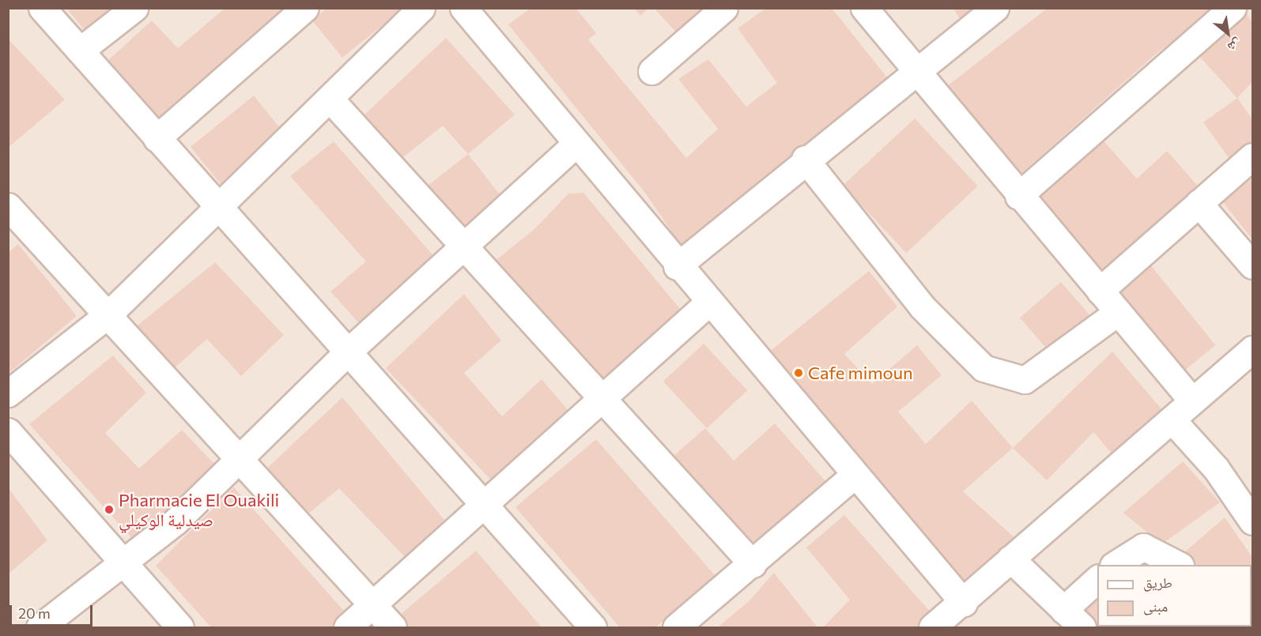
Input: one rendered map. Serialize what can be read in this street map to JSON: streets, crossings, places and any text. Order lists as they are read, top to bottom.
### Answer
{
  "places": ["Cafe mimoun", "Pharmacie El Ouakili صيدلية الوكيلي"],
  "legend": ["طريق", "مبنى"],
  "scale_bar": "20 m",
  "north": "bottom right"
}
